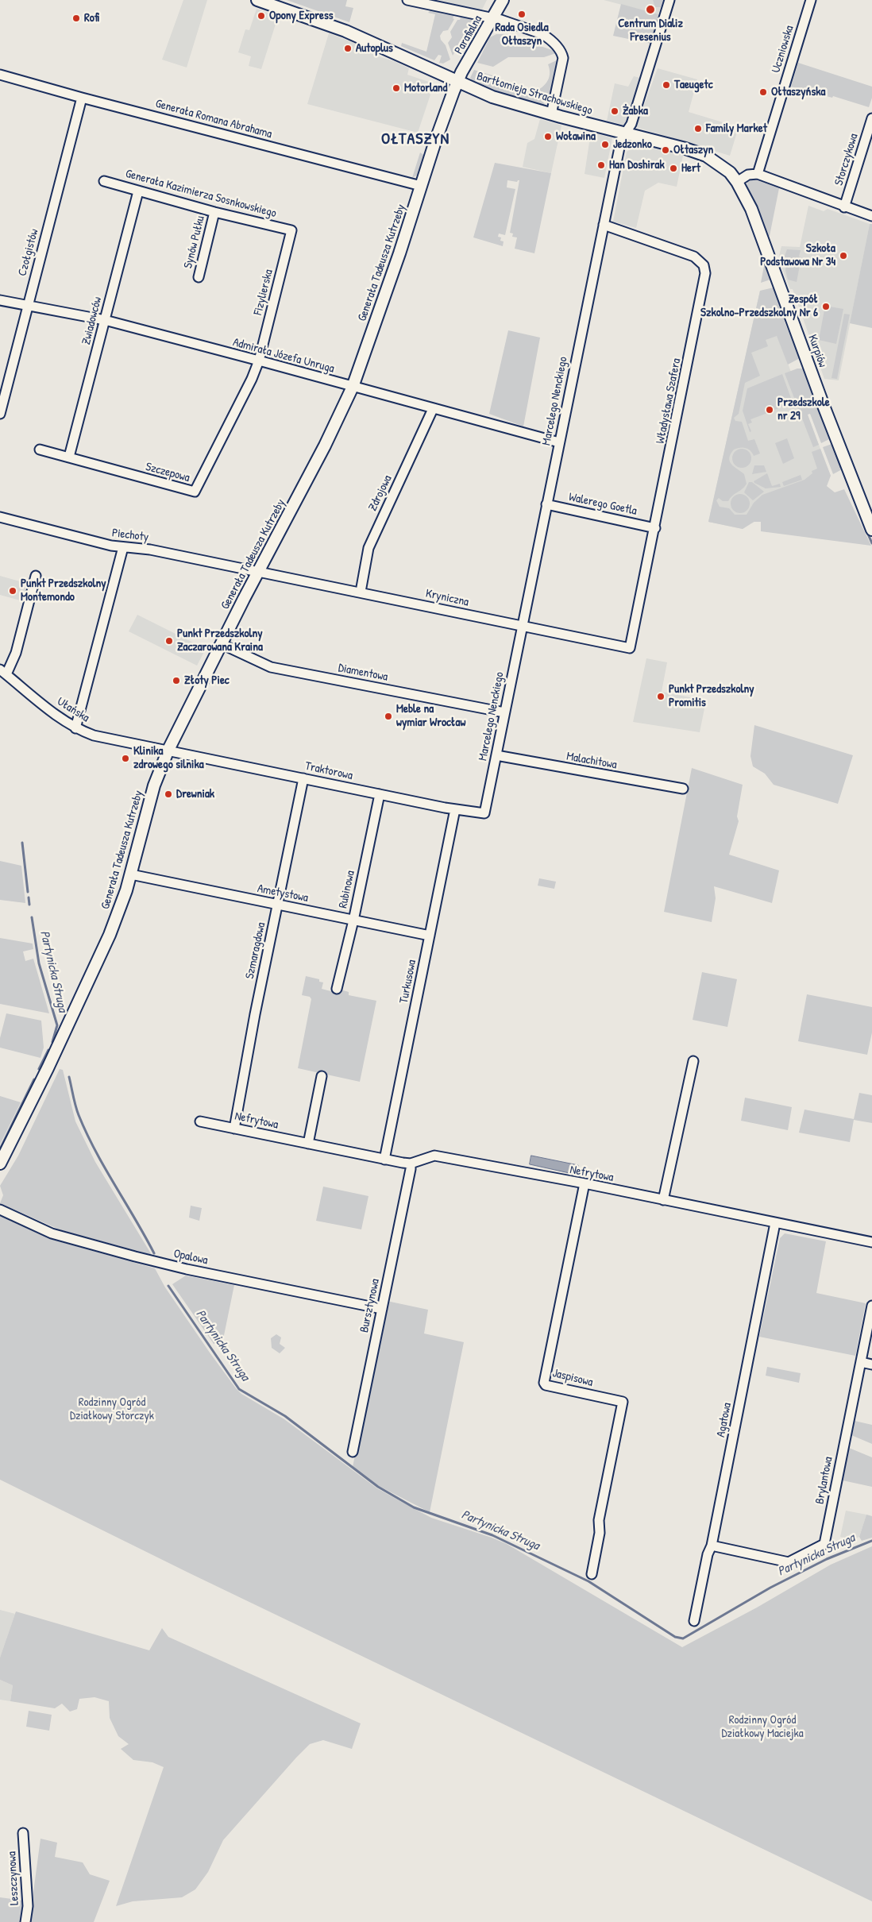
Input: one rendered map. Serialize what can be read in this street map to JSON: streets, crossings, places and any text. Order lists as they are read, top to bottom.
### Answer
{
  "streets": {
    "street": [
      "Parafialna",
      "Uczniowska",
      "Bartłomieja Strachowskiego",
      "Generała Romana Abrahama",
      "Storczykowa",
      "Generała Kazimierza Sosnkowskiego",
      "Synów Pułku",
      "Czołgistów",
      "Generała Tadeusza Kutrzeby",
      "Fizylierska",
      "Zwiadowców",
      "Kurpiów",
      "Admirała Józefa Unruga",
      "Marcelego Nenckiego",
      "Władysława Szafera",
      "Szczepowa",
      "Zdrojowa",
      "Walerego Goetla",
      "Piechoty",
      "Kryniczna",
      "Diamentowa",
      "Ułańska",
      "Malachitowa",
      "Traktorowa",
      "Rubinowa",
      "Ametystowa",
      "Szmaragdowa",
      "Turkusowa",
      "Nefrytowa",
      "Opalowa",
      "Bursztynowa",
      "Jaspisowa",
      "Agatowa",
      "Brylantowa",
      "Leszczynowa"
    ]
  },
  "crossings": [
    ["Parafialna", "Bartłomieja Strachowskiego"],
    ["Parafialna", "Generała Tadeusza Kutrzeby"],
    ["Bartłomieja Strachowskiego", "Generała Tadeusza Kutrzeby"],
    ["Bartłomieja Strachowskiego", "Kurpiów"],
    ["Bartłomieja Strachowskiego", "Marcelego Nenckiego"],
    ["Generała Romana Abrahama", "Czołgistów"],
    ["Generała Romana Abrahama", "Generała Tadeusza Kutrzeby"],
    ["Generała Kazimierza Sosnkowskiego", "Synów Pułku"],
    ["Generała Kazimierza Sosnkowskiego", "Fizylierska"],
    ["Generała Kazimierza Sosnkowskiego", "Zwiadowców"],
    ["Czołgistów", "Admirała Józefa Unruga"],
    ["Generała Tadeusza Kutrzeby", "Admirała Józefa Unruga"],
    ["Generała Tadeusza Kutrzeby", "Piechoty"],
    ["Generała Tadeusza Kutrzeby", "Kryniczna"],
    ["Generała Tadeusza Kutrzeby", "Diamentowa"],
    ["Generała Tadeusza Kutrzeby", "Ułańska"],
    ["Generała Tadeusza Kutrzeby", "Traktorowa"],
    ["Generała Tadeusza Kutrzeby", "Ametystowa"],
    ["Fizylierska", "Admirała Józefa Unruga"],
    ["Fizylierska", "Szczepowa"],
    ["Zwiadowców", "Admirała Józefa Unruga"],
    ["Zwiadowców", "Szczepowa"],
    ["Admirała Józefa Unruga", "Marcelego Nenckiego"],
    ["Admirała Józefa Unruga", "Szczepowa"],
    ["Admirała Józefa Unruga", "Zdrojowa"],
    ["Marcelego Nenckiego", "Władysława Szafera"],
    ["Marcelego Nenckiego", "Walerego Goetla"],
    ["Marcelego Nenckiego", "Kryniczna"],
    ["Marcelego Nenckiego", "Diamentowa"],
    ["Marcelego Nenckiego", "Malachitowa"],
    ["Marcelego Nenckiego", "Traktorowa"],
    ["Władysława Szafera", "Walerego Goetla"],
    ["Władysława Szafera", "Kryniczna"],
    ["Zdrojowa", "Kryniczna"],
    ["Piechoty", "Kryniczna"],
    ["Ułańska", "Traktorowa"],
    ["Traktorowa", "Rubinowa"],
    ["Traktorowa", "Szmaragdowa"],
    ["Traktorowa", "Turkusowa"],
    ["Rubinowa", "Ametystowa"],
    ["Ametystowa", "Szmaragdowa"],
    ["Ametystowa", "Turkusowa"],
    ["Szmaragdowa", "Nefrytowa"],
    ["Turkusowa", "Nefrytowa"],
    ["Nefrytowa", "Bursztynowa"],
    ["Nefrytowa", "Jaspisowa"],
    ["Nefrytowa", "Agatowa"],
    ["Opalowa", "Bursztynowa"],
    ["Agatowa", "Brylantowa"]
  ],
  "districts": ["OŁTASZYN"],
  "water": ["Partynicka Struga"],
  "parks": ["Rodzinny Ogród Działkowy Storczyk", "Rodzinny Ogród Działkowy Maciejka"],
  "places": [
    "Centrum Dializ Fresenius",
    "Rada Osiedla Ołtaszyn",
    "Opony Express",
    "Rofi",
    "Autoplus",
    "Taeugetc",
    "Motorland",
    "Ołtaszyńska",
    "Żabka",
    "Family Market",
    "Woławina",
    "Jedzonko",
    "Ołtaszyn",
    "Han Doshirak",
    "Hert",
    "Szkoła Podstawowa Nr 34",
    "Zespół Szkolno-Przedszkolny Nr 6",
    "Przedszkole nr 29",
    "Punkt Przedszkolny Montemondo",
    "Punkt Przedszkolny Zaczarowana Kraina",
    "Złoty Piec",
    "Punkt Przedszkolny Promitis",
    "Meble na wymiar Wrocław",
    "Klinika zdrowego silnika",
    "Drewniak"
  ]
}
